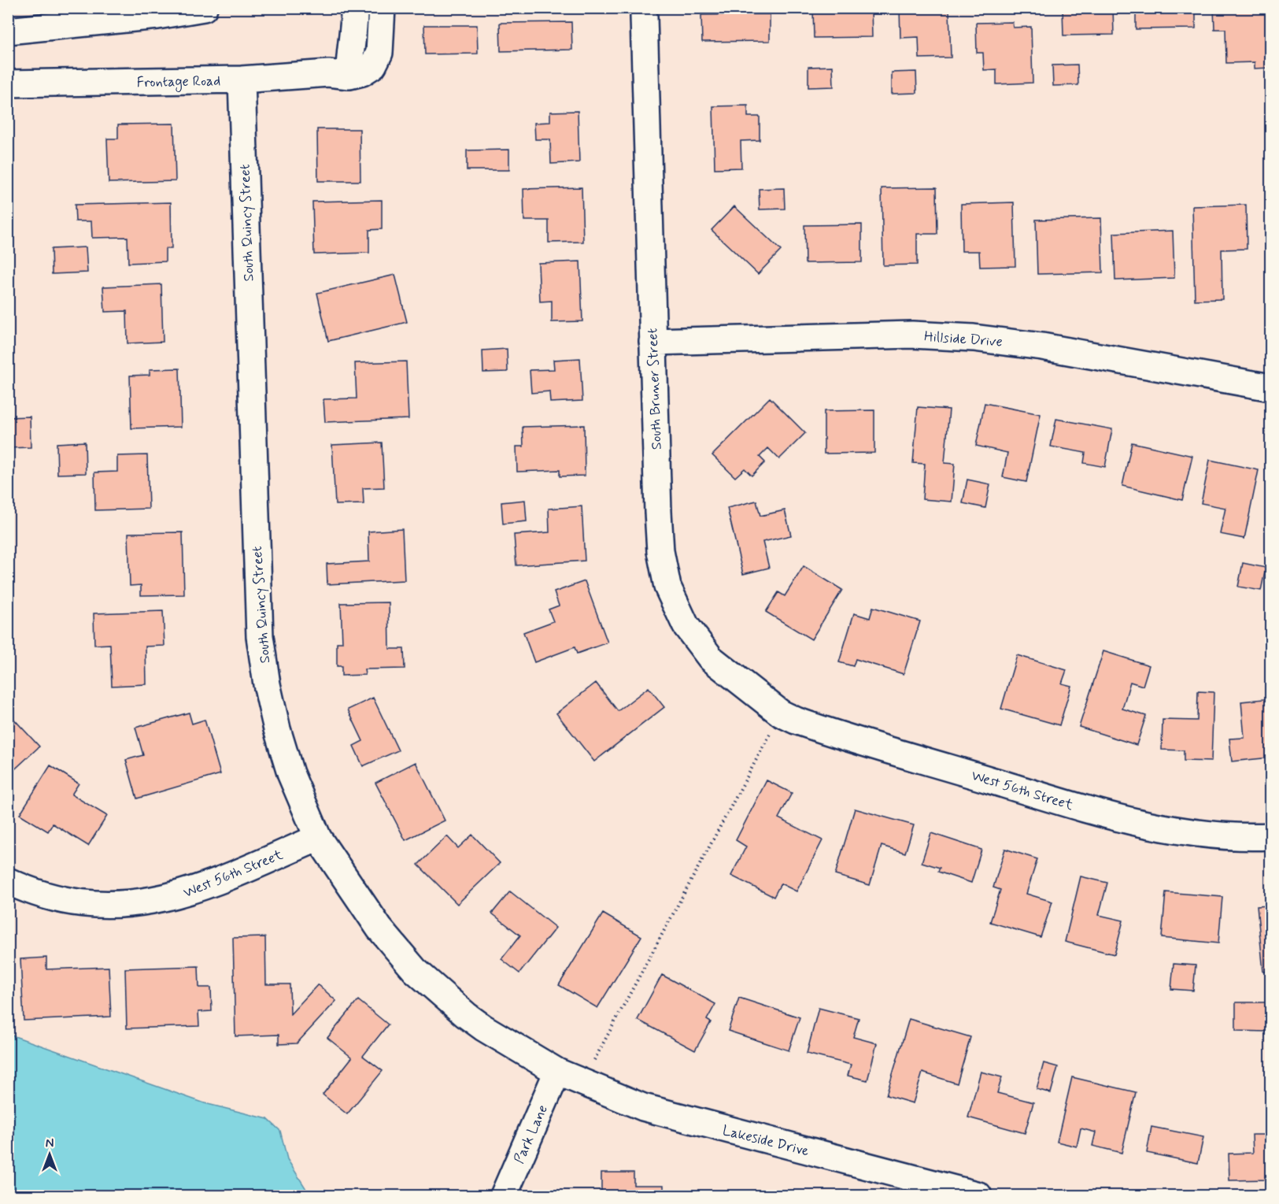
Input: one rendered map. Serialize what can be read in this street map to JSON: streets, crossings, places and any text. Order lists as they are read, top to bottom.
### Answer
{
  "streets": {
    "street": [
      "Frontage Road",
      "South Quincy Street",
      "Hillside Drive",
      "South Bruner Street",
      "West 56th Street",
      "Park Lane",
      "Lakeside Drive"
    ]
  },
  "crossings": [
    ["Frontage Road", "South Quincy Street"],
    ["South Quincy Street", "West 56th Street"],
    ["South Quincy Street", "Park Lane"],
    ["South Quincy Street", "Lakeside Drive"],
    ["Hillside Drive", "South Bruner Street"],
    ["South Bruner Street", "West 56th Street"],
    ["Park Lane", "Lakeside Drive"]
  ],
  "north": "top"
}
